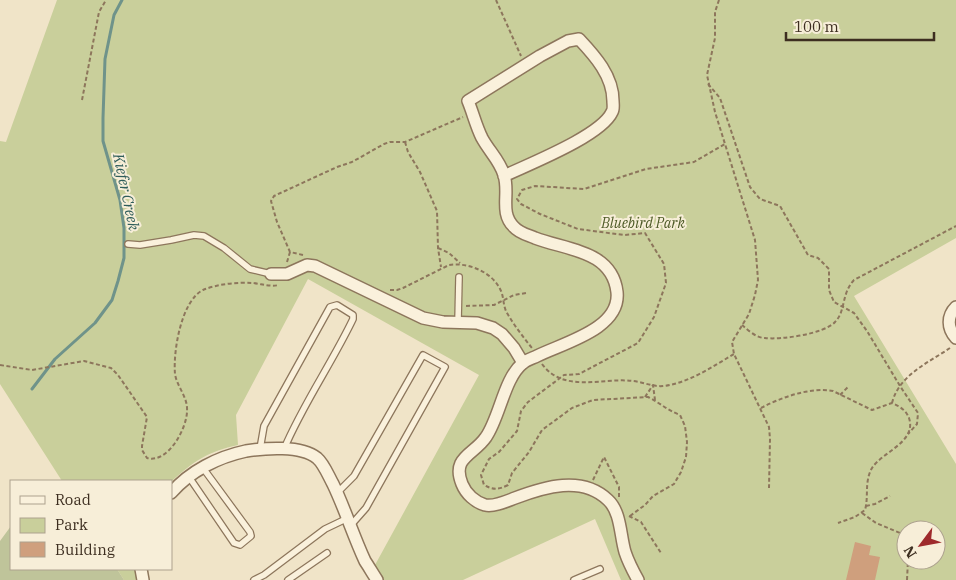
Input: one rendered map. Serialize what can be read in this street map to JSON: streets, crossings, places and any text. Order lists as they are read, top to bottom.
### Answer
{
  "water": ["Kiefer Creek"],
  "parks": ["Bluebird Park"],
  "legend": ["Road", "Park", "Building"],
  "scale_bar": "100 m",
  "north": "bottom left"
}
